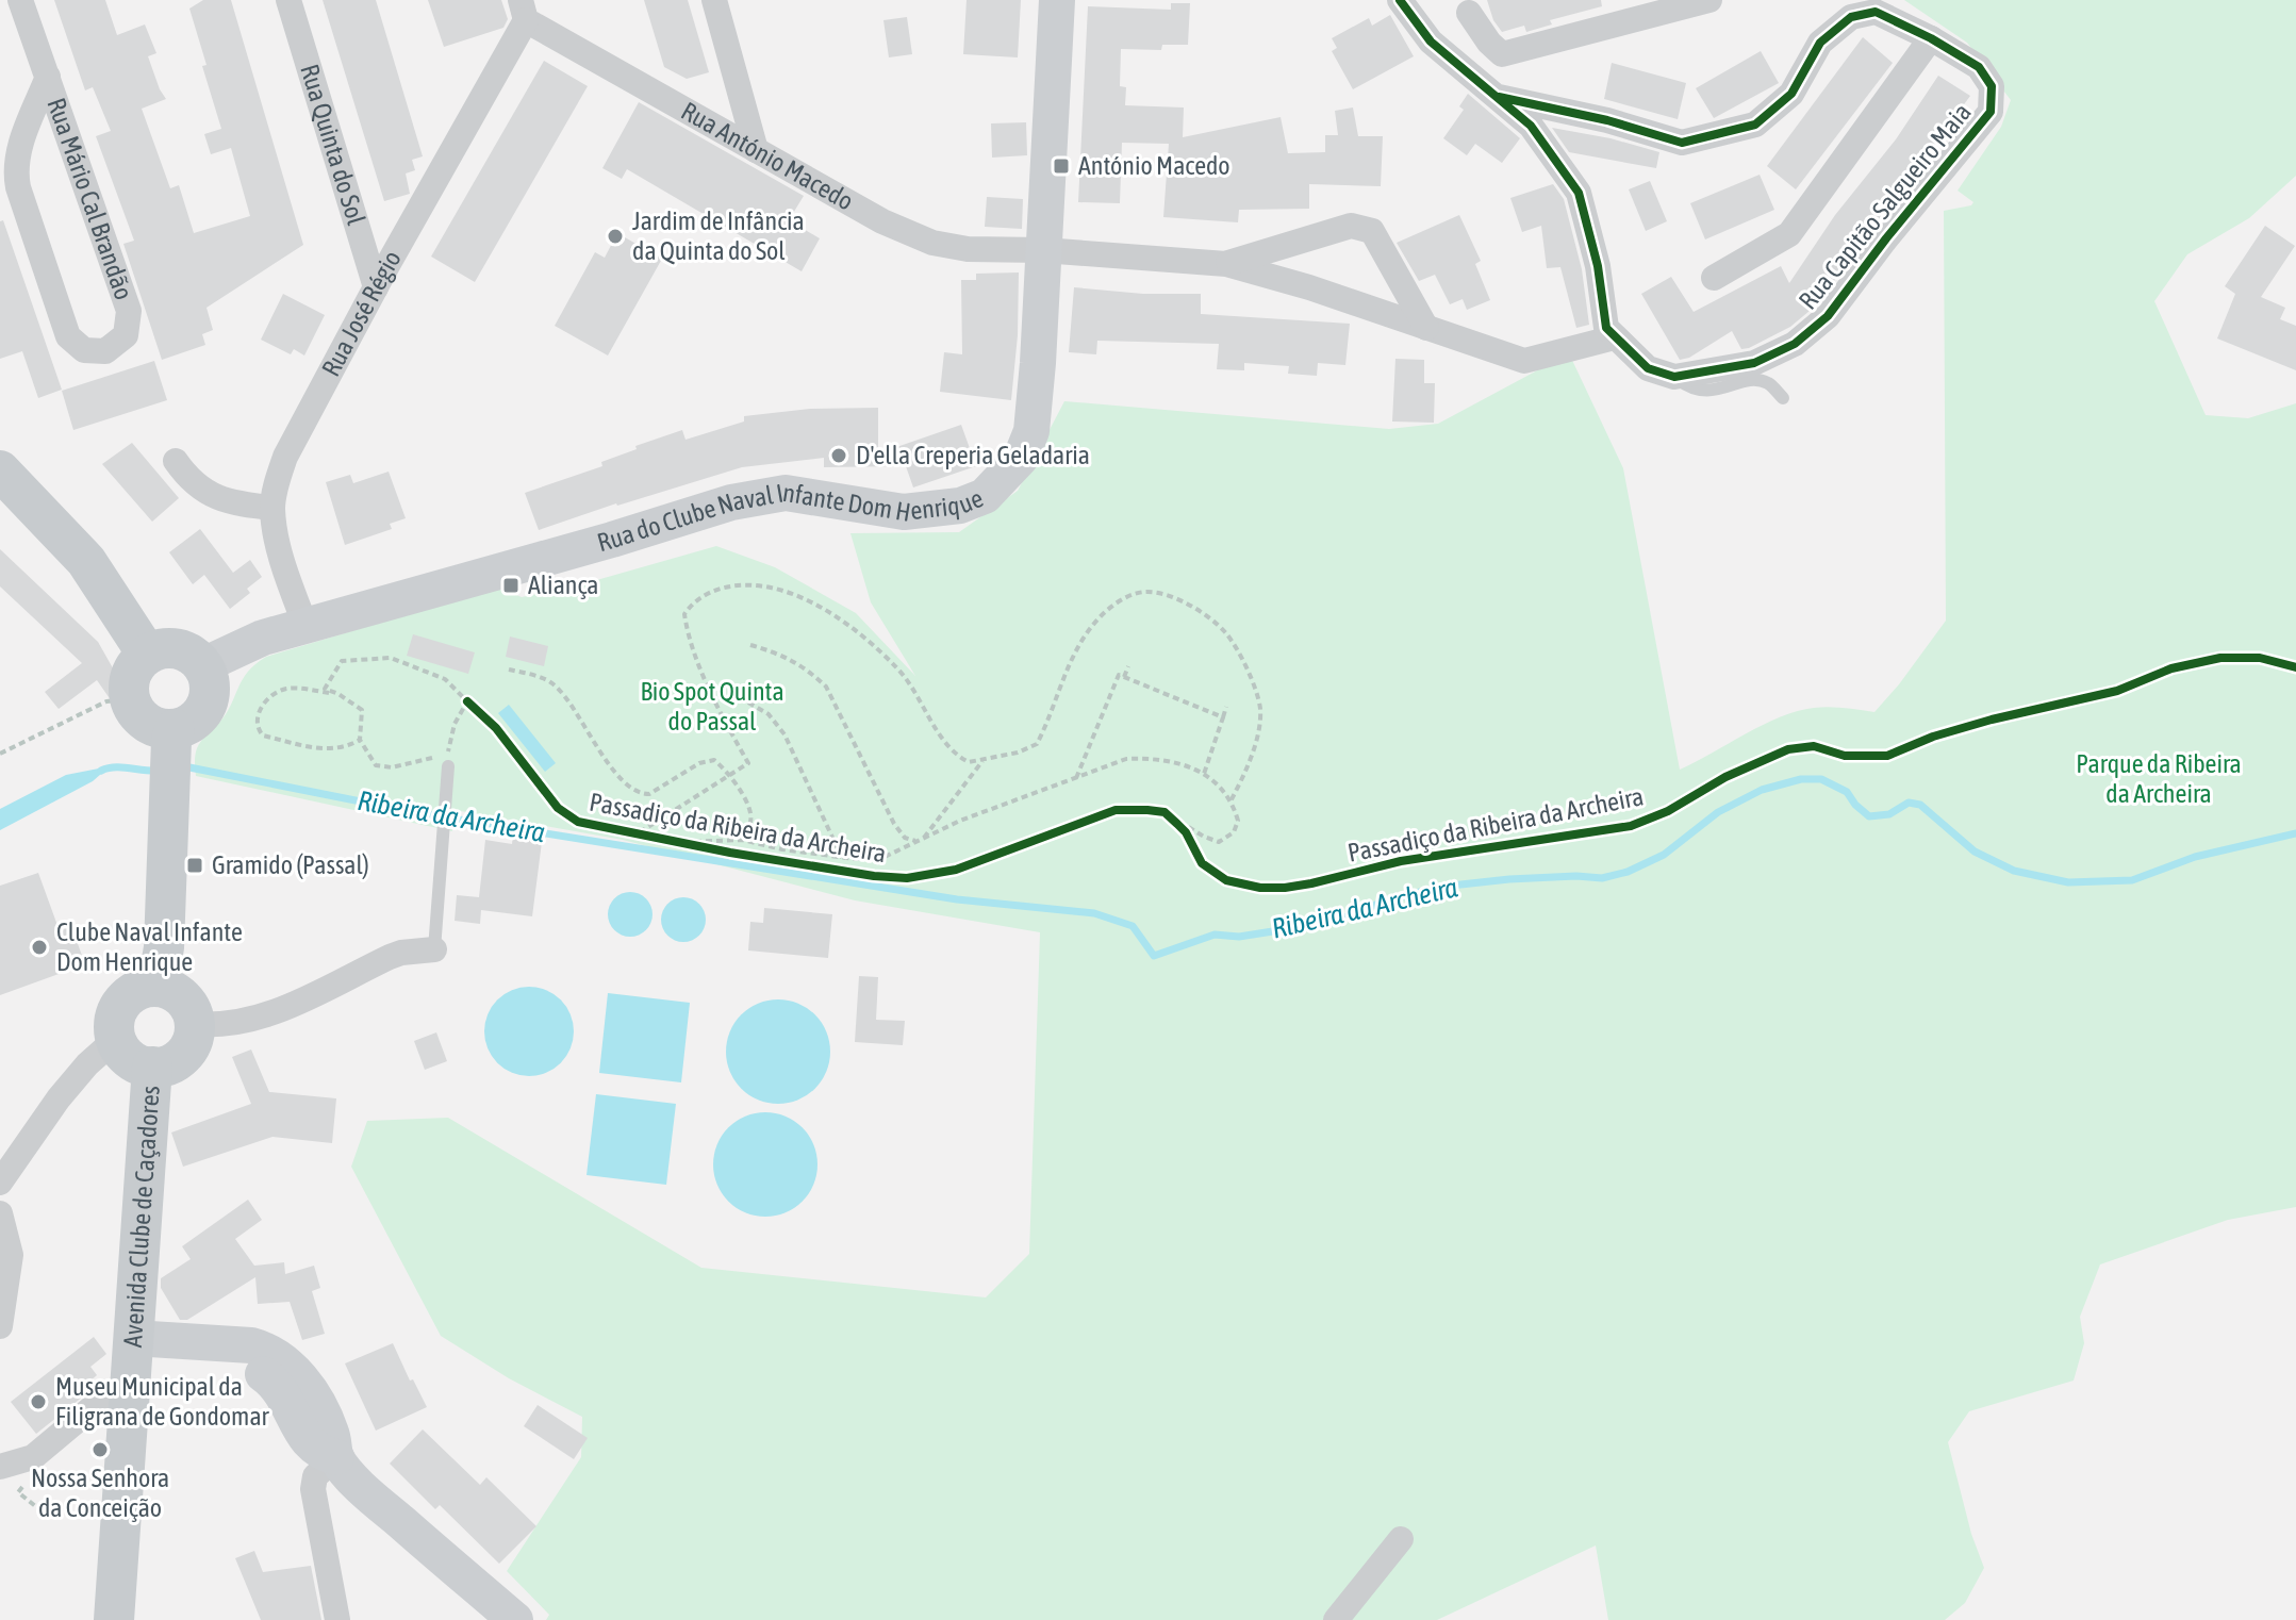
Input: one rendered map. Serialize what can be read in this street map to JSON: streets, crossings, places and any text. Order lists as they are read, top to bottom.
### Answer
{
  "streets": {
    "main road": ["Avenida Clube de Caçadores"],
    "street": [
      "Rua Quinta do Sol",
      "Rua António Macedo",
      "Rua Mário Cal Brandão",
      "Rua Capitão Salgueiro Maia",
      "Rua José Régio",
      "Rua do Clube Naval Infante Dom Henrique"
    ],
    "cycle path": ["Passadiço da Ribeira da Archeira"]
  },
  "crossings": [
    ["Rua Quinta do Sol", "Rua José Régio"],
    ["Rua António Macedo", "Rua José Régio"],
    ["Rua António Macedo", "Rua do Clube Naval Infante Dom Henrique"],
    ["Rua José Régio", "Rua do Clube Naval Infante Dom Henrique"]
  ],
  "water": ["Ribeira da Archeira"],
  "parks": ["Bio Spot Quinta do Passal", "Parque da Ribeira da Archeira"],
  "places": {
    "transit": ["António Macedo", "Aliança", "Gramido (Passal)"],
    "other": [
      "Jardim de Infância da Quinta do Sol",
      "D'ella Creperia Geladaria",
      "Clube Naval Infante Dom Henrique",
      "Museu Municipal da Filigrana de Gondomar",
      "Nossa Senhora da Conceição"
    ]
  }
}
